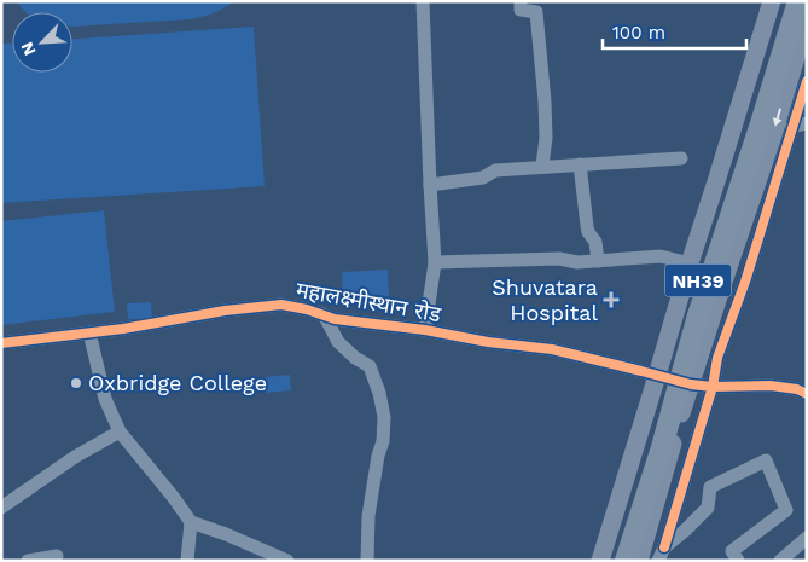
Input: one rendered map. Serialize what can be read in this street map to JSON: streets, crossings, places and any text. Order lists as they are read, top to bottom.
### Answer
{
  "streets": {
    "highway": ["NH39"],
    "street": ["महालक्ष्मीस्थान रोड"]
  },
  "crossings": [
    ["NH39", "महालक्ष्मीस्थान रोड"]
  ],
  "places": {
    "health": ["Shuvatara Hospital"],
    "other": ["Oxbridge College"]
  },
  "scale_bar": "100 m",
  "north": "bottom left"
}
